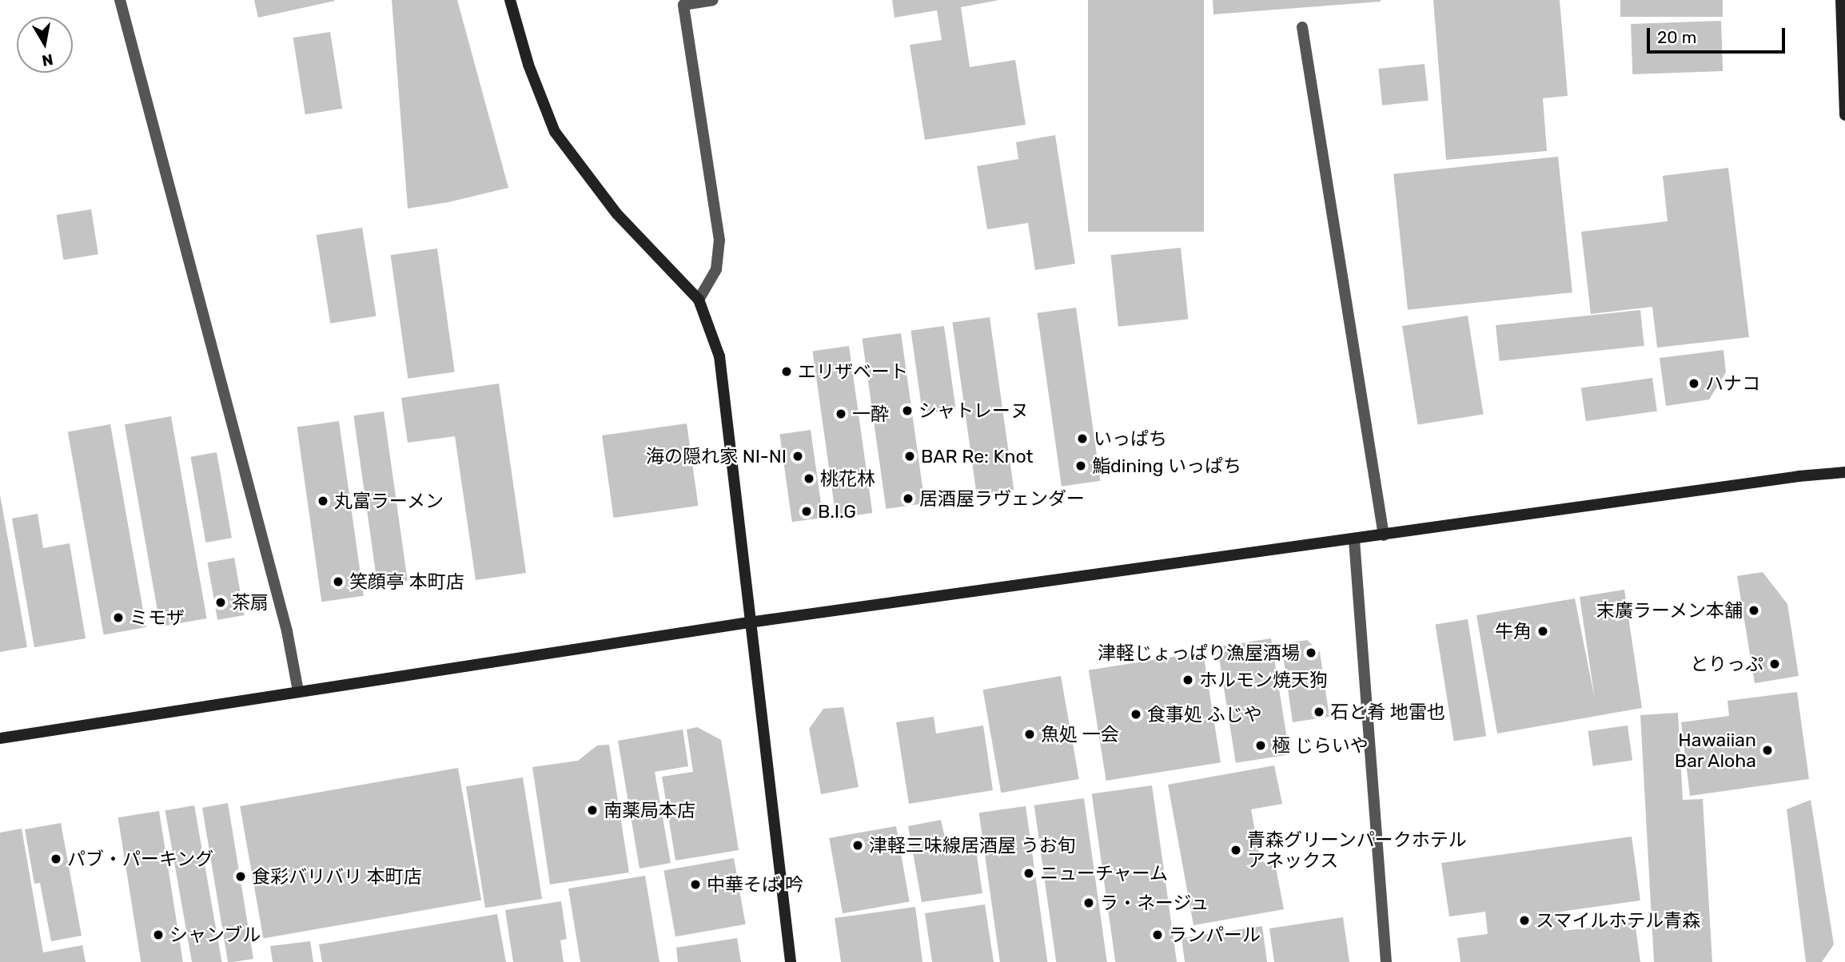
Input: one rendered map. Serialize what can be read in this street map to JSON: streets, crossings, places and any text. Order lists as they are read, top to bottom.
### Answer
{
  "places": [
    "エリザベート",
    "ハナコ",
    "シャトレーヌ",
    "一酔",
    "いっぱち",
    "海の隠れ家 NI-NI",
    "BAR Re: Knot",
    "鮨dining いっぱち",
    "桃花林",
    "居酒屋ラヴェンダー",
    "丸富ラーメン",
    "B.I.G",
    "笑顔亭 本町店",
    "茶扇",
    "末廣ラーメン本舗",
    "ミモザ",
    "牛角",
    "津軽じょっぱり漁屋酒場",
    "とりっぷ",
    "ホルモン焼天狗",
    "石と肴 地雷也",
    "食事処 ふじや",
    "魚処 一会",
    "極 じらいや",
    "Hawaiian Bar Aloha",
    "南薬局本店",
    "津軽三味線居酒屋 うお旬",
    "青森グリーンパークホテル アネックス",
    "パブ・パーキング",
    "ニューチャーム",
    "食彩バリバリ 本町店",
    "中華そば 吟",
    "ラ・ネージュ",
    "スマイルホテル青森",
    "シャンブル",
    "ランパール"
  ],
  "scale_bar": "20 m",
  "north": "bottom"
}
